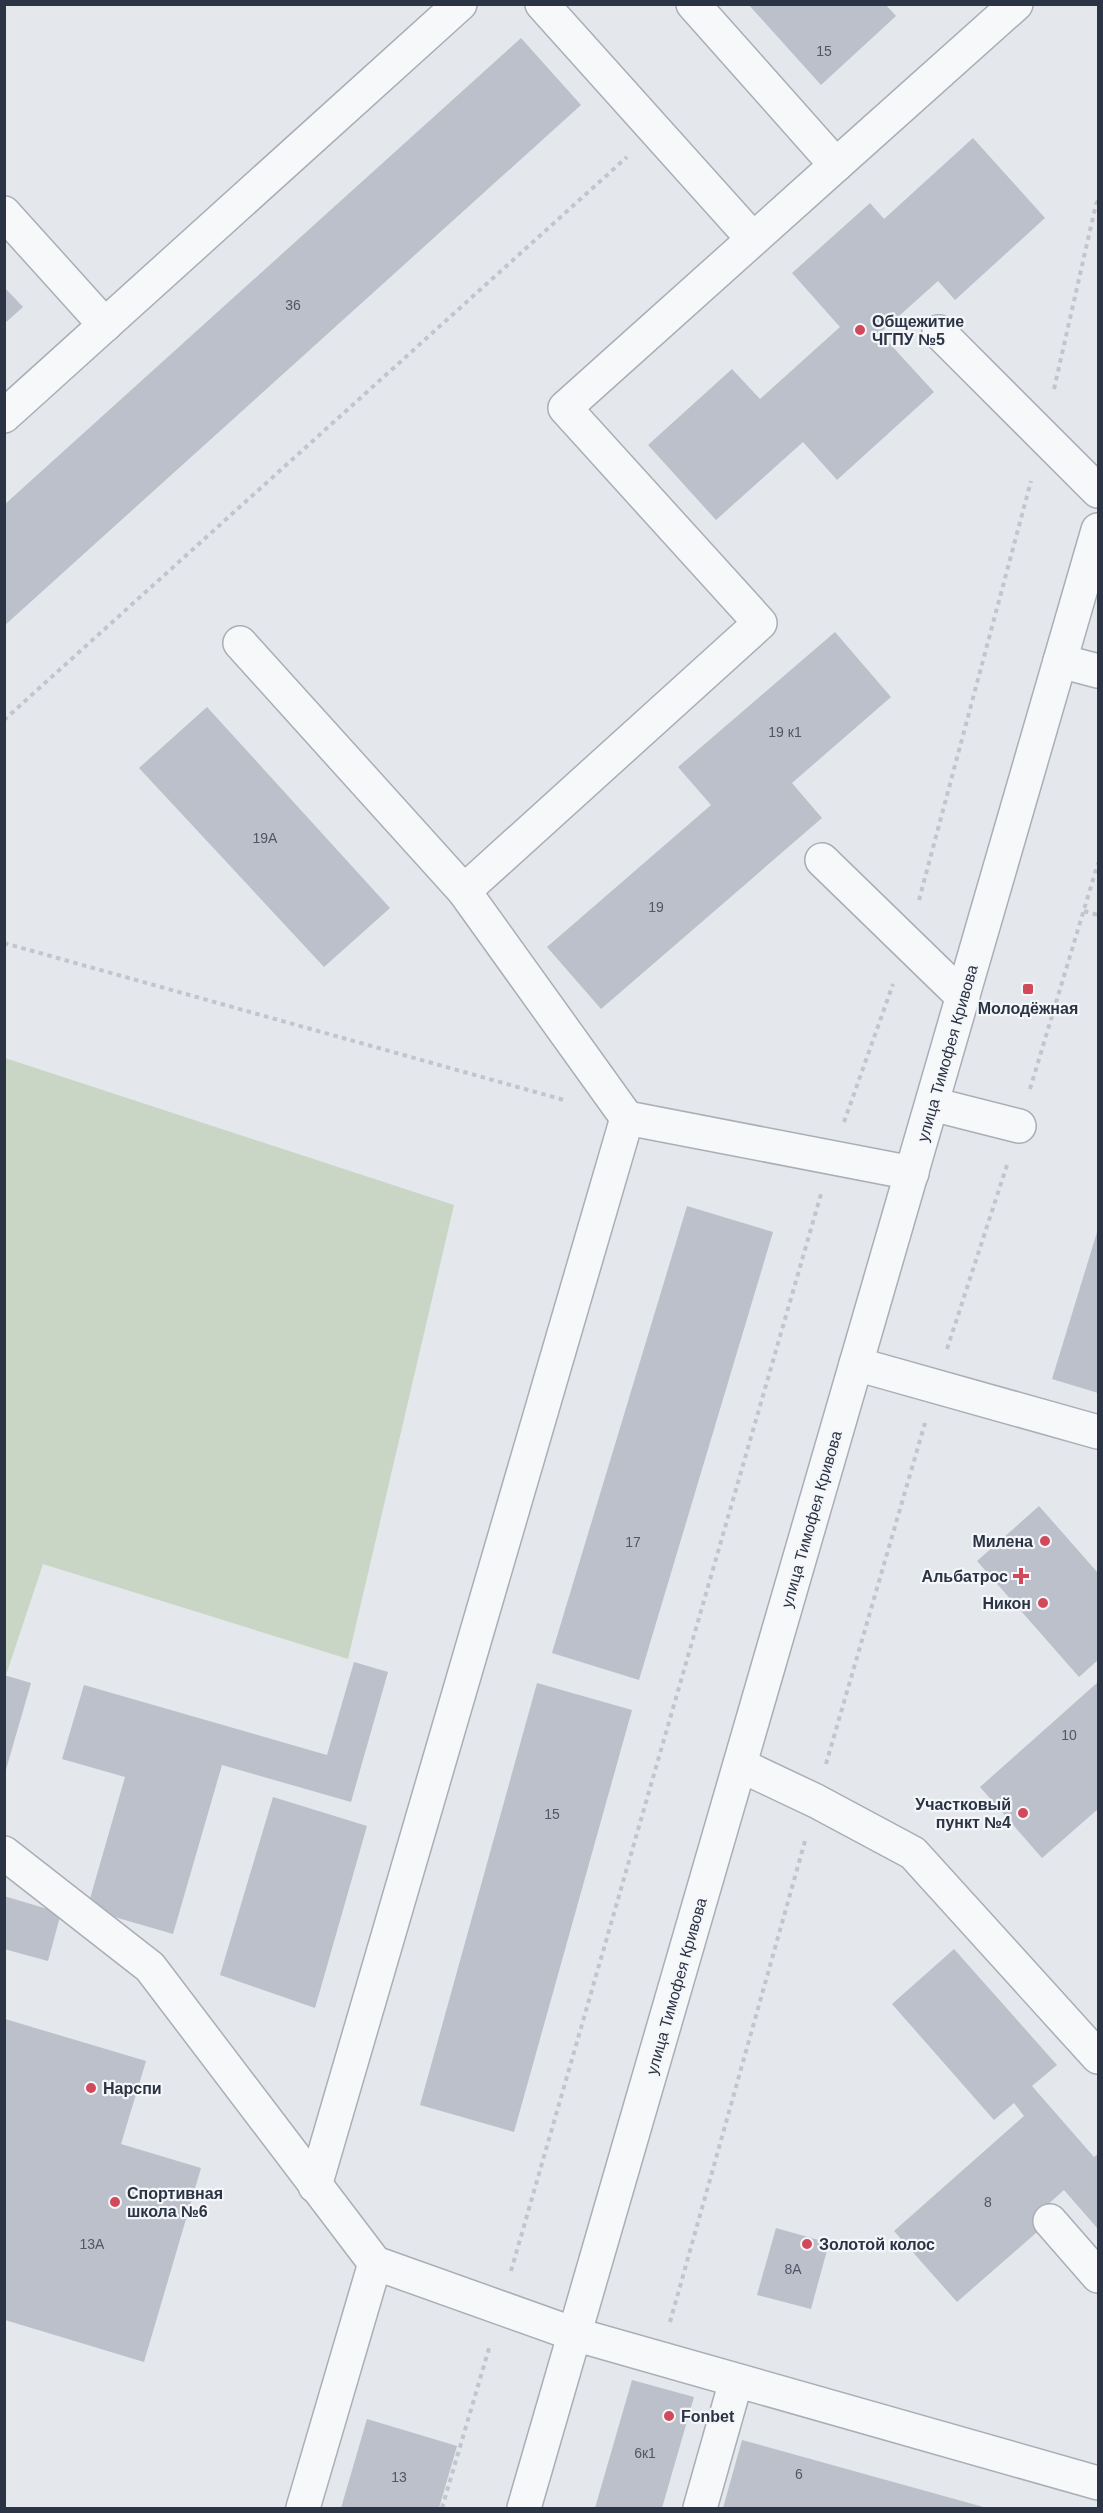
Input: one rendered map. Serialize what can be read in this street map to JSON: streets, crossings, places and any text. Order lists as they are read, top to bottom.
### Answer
{
  "streets": {
    "street": ["улица Тимофея Кривова"]
  },
  "places": {
    "other": [
      "Общежитие ЧГПУ №5",
      "Милена",
      "Никон",
      "Участковый пункт №4",
      "Нарспи",
      "Спортивная школа №6",
      "Золотой колос",
      "Fonbet"
    ],
    "transit": ["Молодёжная"],
    "health": ["Альбатрос"]
  },
  "house_numbers": [
    "15",
    "36",
    "19 к1",
    "19А",
    "19",
    "17",
    "10",
    "15",
    "8",
    "13А",
    "8А",
    "6к1",
    "6",
    "13"
  ]
}
